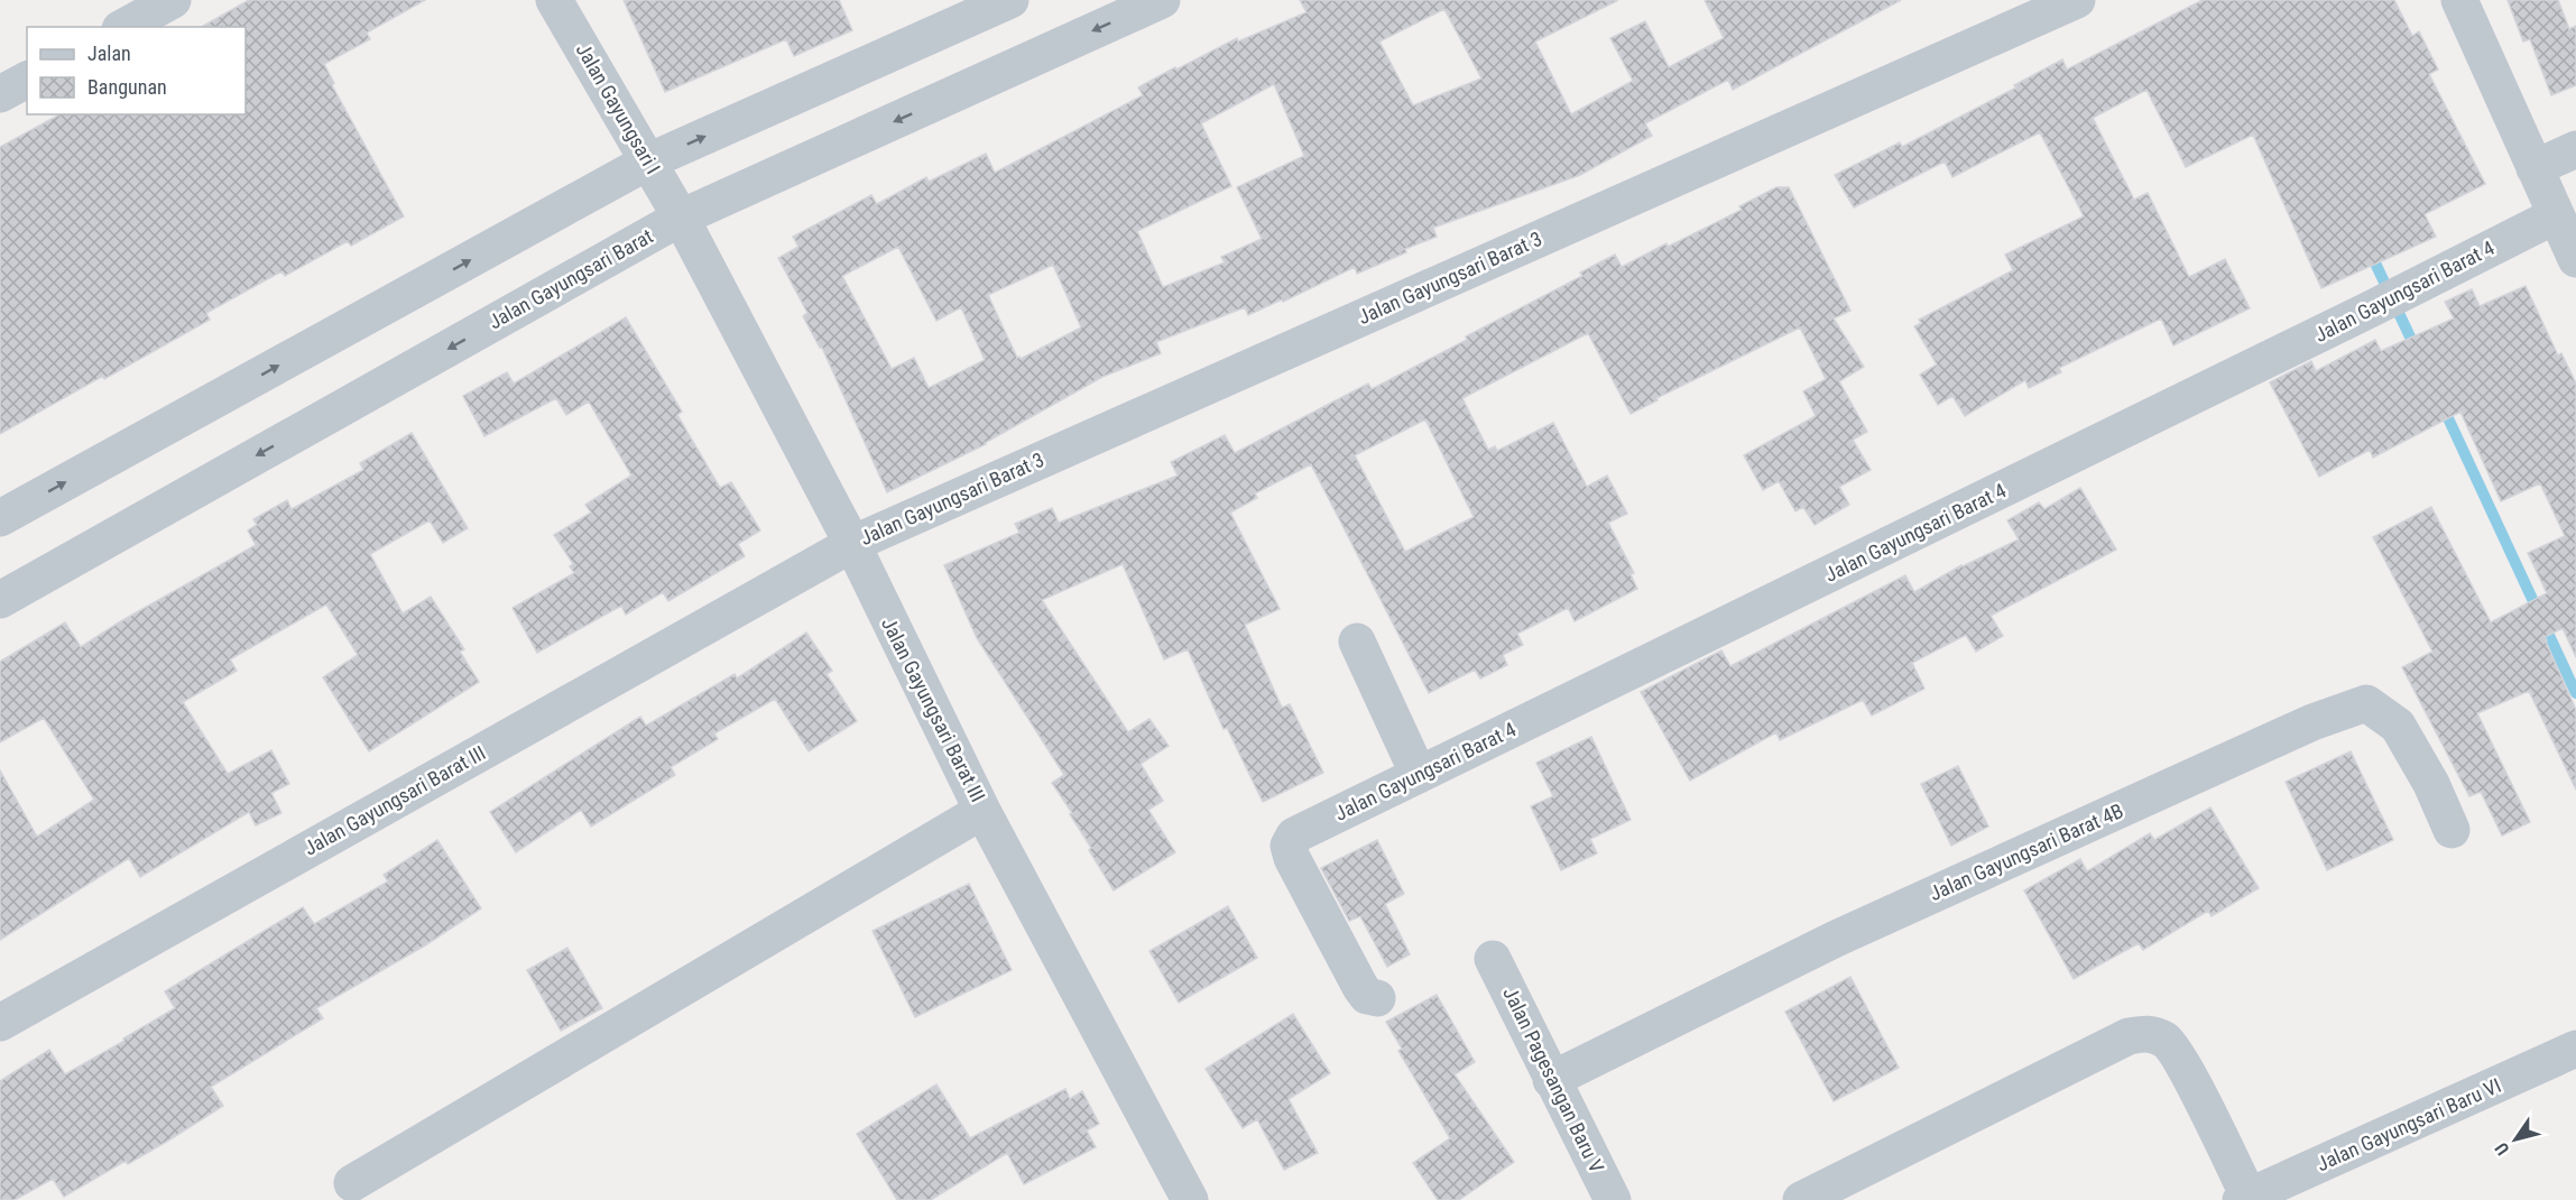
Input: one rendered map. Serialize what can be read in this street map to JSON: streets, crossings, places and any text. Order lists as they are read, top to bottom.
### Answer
{
  "streets": {
    "street": [
      "Jalan Gayungsari I",
      "Jalan Gayungsari Barat 3",
      "Jalan Gayungsari Barat",
      "Jalan Gayungsari Barat 4",
      "Jalan Gayungsari Barat III",
      "Jalan Gayungsari Barat 4B",
      "Jalan Pagesangan Baru V",
      "Jalan Gayungsari Baru VI"
    ]
  },
  "crossings": [
    ["Jalan Gayungsari I", "Jalan Gayungsari Barat"],
    ["Jalan Gayungsari I", "Jalan Gayungsari Barat III"],
    ["Jalan Gayungsari Barat 3", "Jalan Gayungsari Barat III"],
    ["Jalan Gayungsari Barat", "Jalan Gayungsari Barat III"],
    ["Jalan Gayungsari Barat 4B", "Jalan Pagesangan Baru V"]
  ],
  "legend": ["Jalan", "Bangunan"],
  "north": "bottom left"
}
